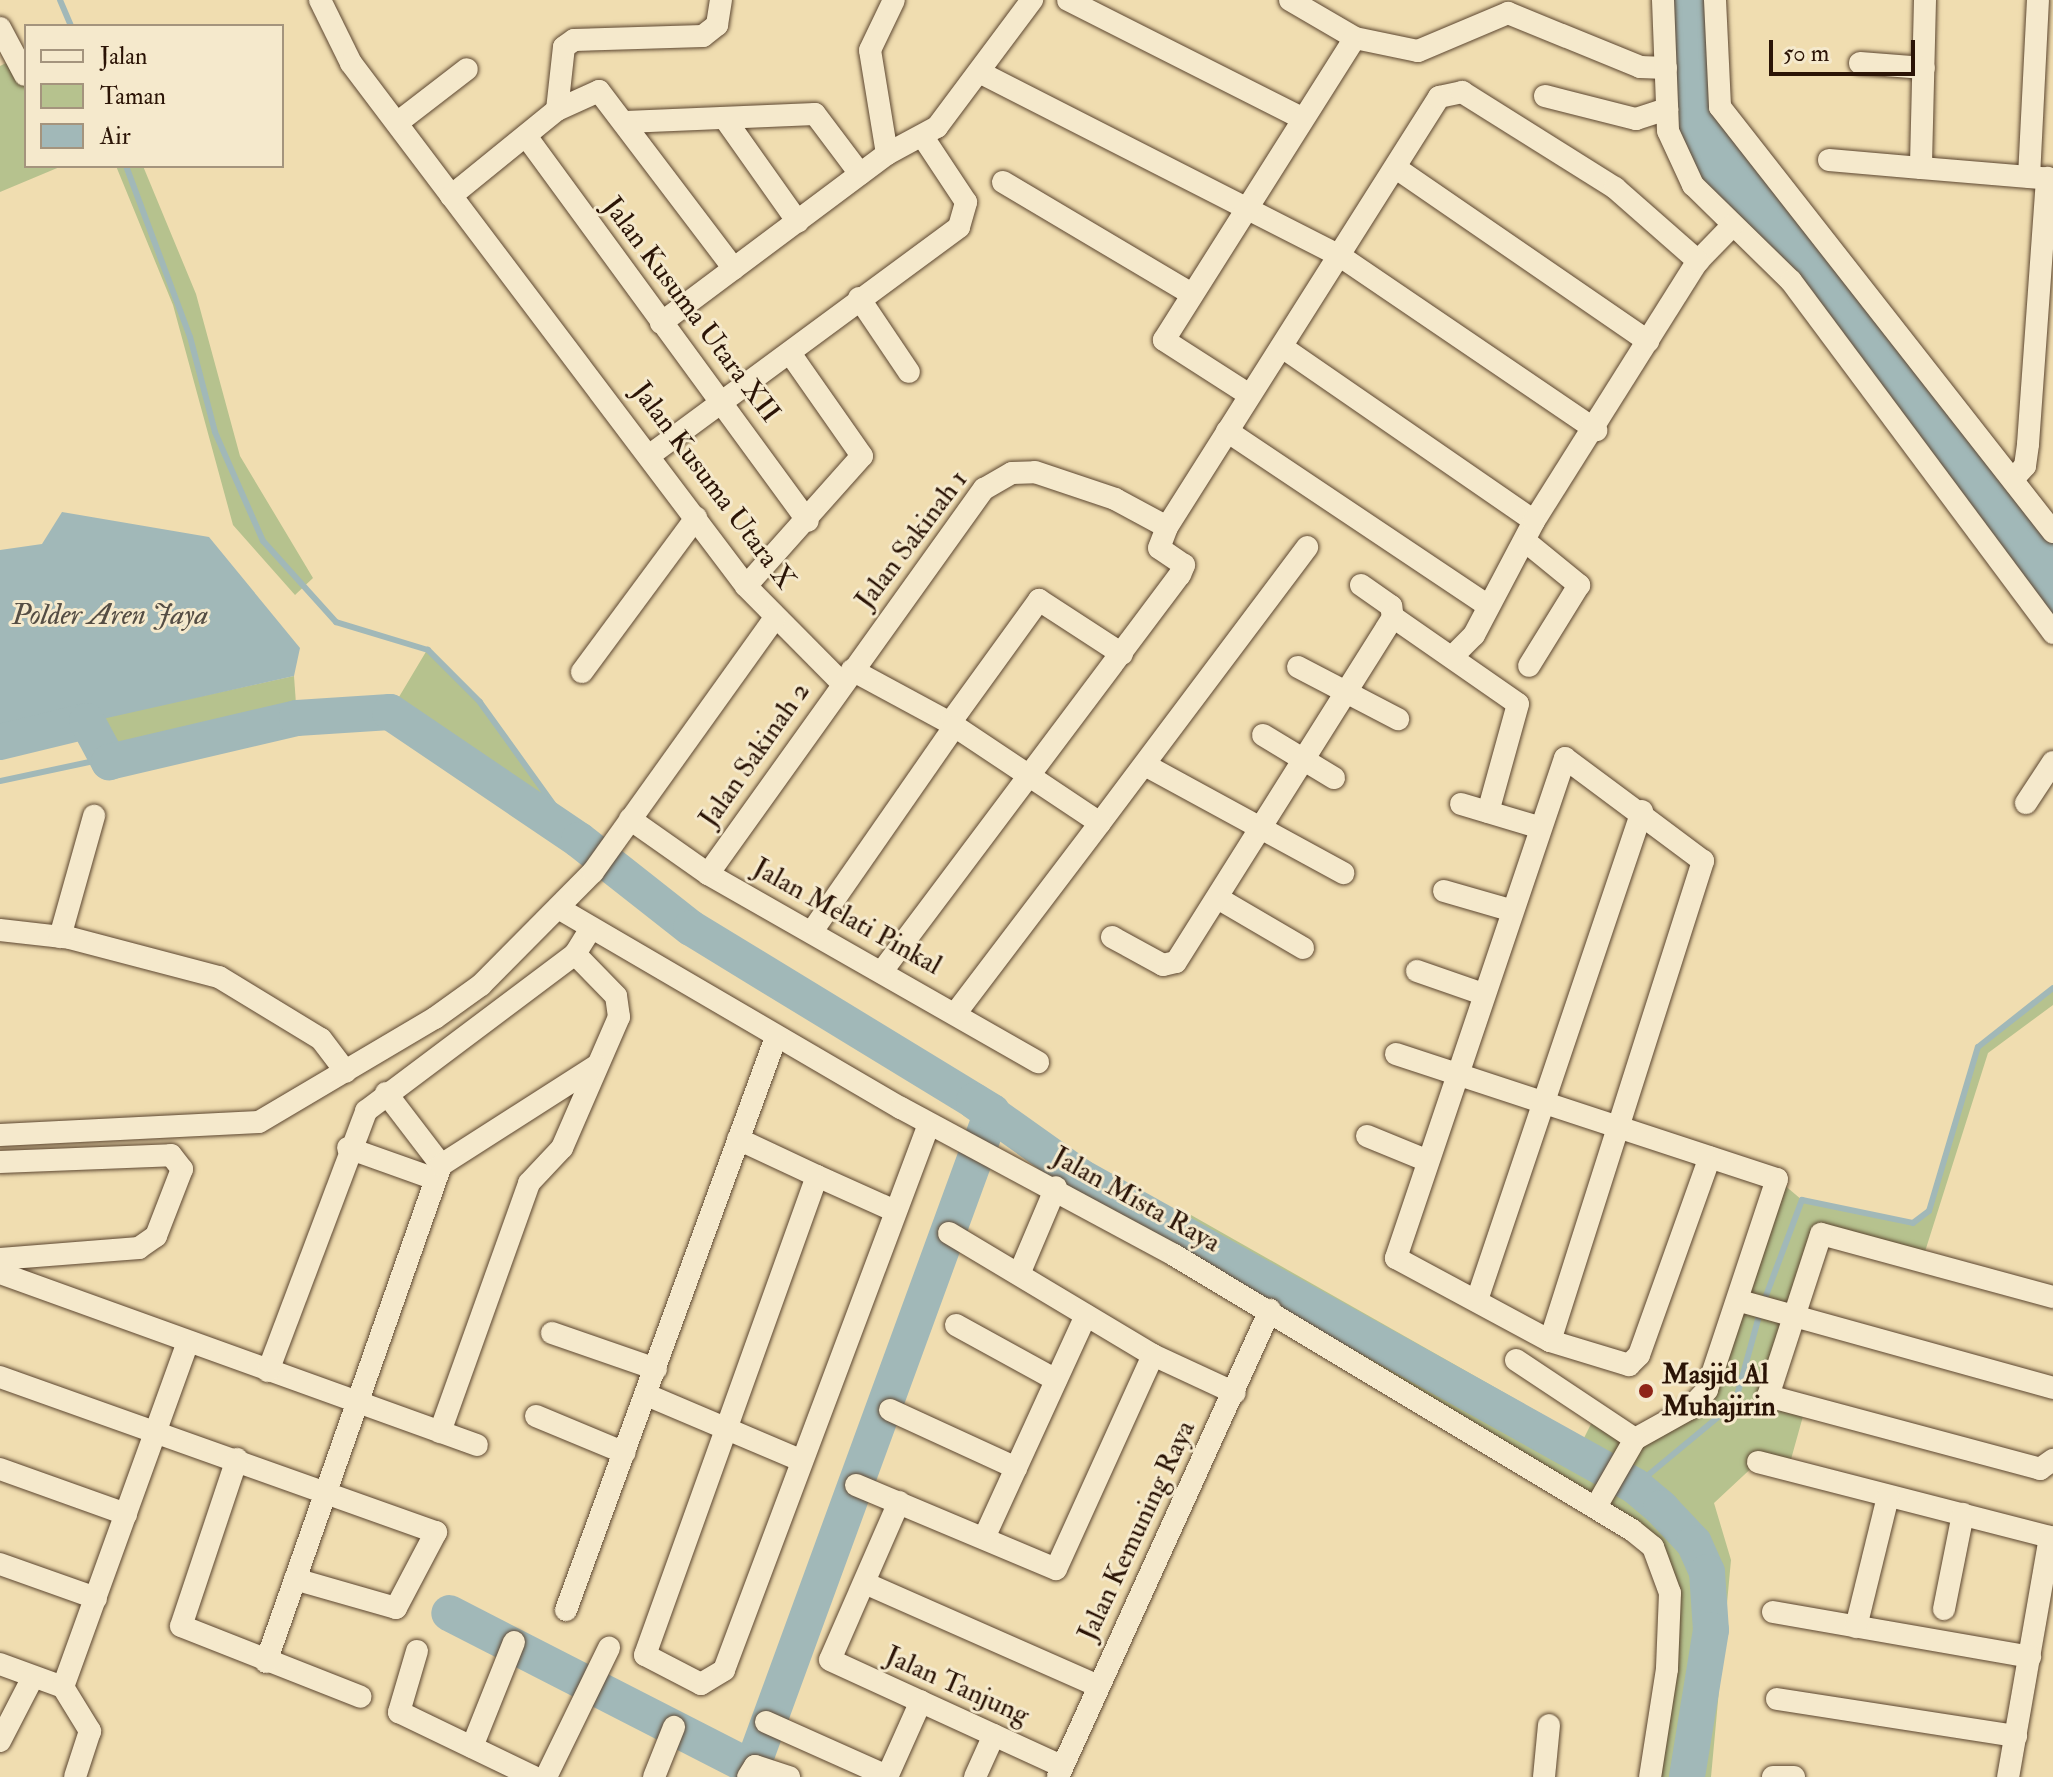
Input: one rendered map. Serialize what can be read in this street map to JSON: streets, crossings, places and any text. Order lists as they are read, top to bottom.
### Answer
{
  "streets": {
    "street": [
      "Jalan Kusuma Utara XII",
      "Jalan Kusuma Utara X",
      "Jalan Sakinah 1",
      "Jalan Sakinah 2",
      "Jalan Melati Pinkal",
      "Jalan Mista Raya",
      "Jalan Kemuning Raya",
      "Jalan Tanjung"
    ]
  },
  "crossings": [
    ["Jalan Kusuma Utara X", "Jalan Melati Pinkal"],
    ["Jalan Kusuma Utara X", "Jalan Mista Raya"],
    ["Jalan Sakinah 1", "Jalan Sakinah 2"],
    ["Jalan Sakinah 2", "Jalan Melati Pinkal"],
    ["Jalan Mista Raya", "Jalan Kemuning Raya"],
    ["Jalan Kemuning Raya", "Jalan Tanjung"]
  ],
  "water": ["Polder Aren Jaya"],
  "places": ["Masjid Al Muhajirin"],
  "legend": ["Jalan", "Taman", "Air"],
  "scale_bar": "50 m"
}
